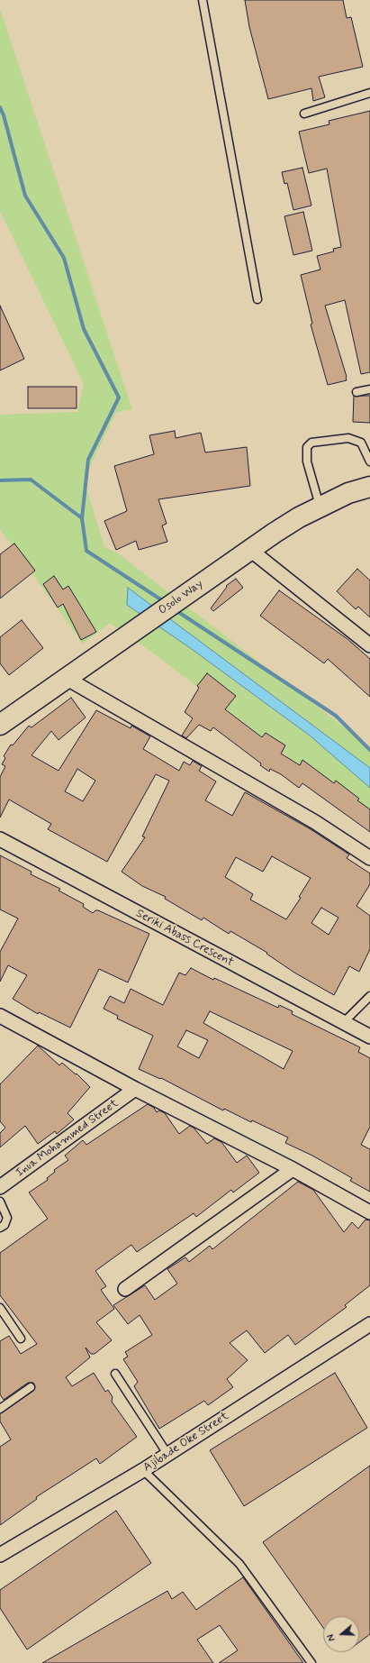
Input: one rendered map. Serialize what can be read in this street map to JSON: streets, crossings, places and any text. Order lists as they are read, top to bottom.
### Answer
{
  "streets": {
    "main road": ["Osolo Way"],
    "street": ["Seriki Abass Crescent", "Inua Mohammed Street", "Ajibade Oke Street"]
  },
  "north": "left"
}
